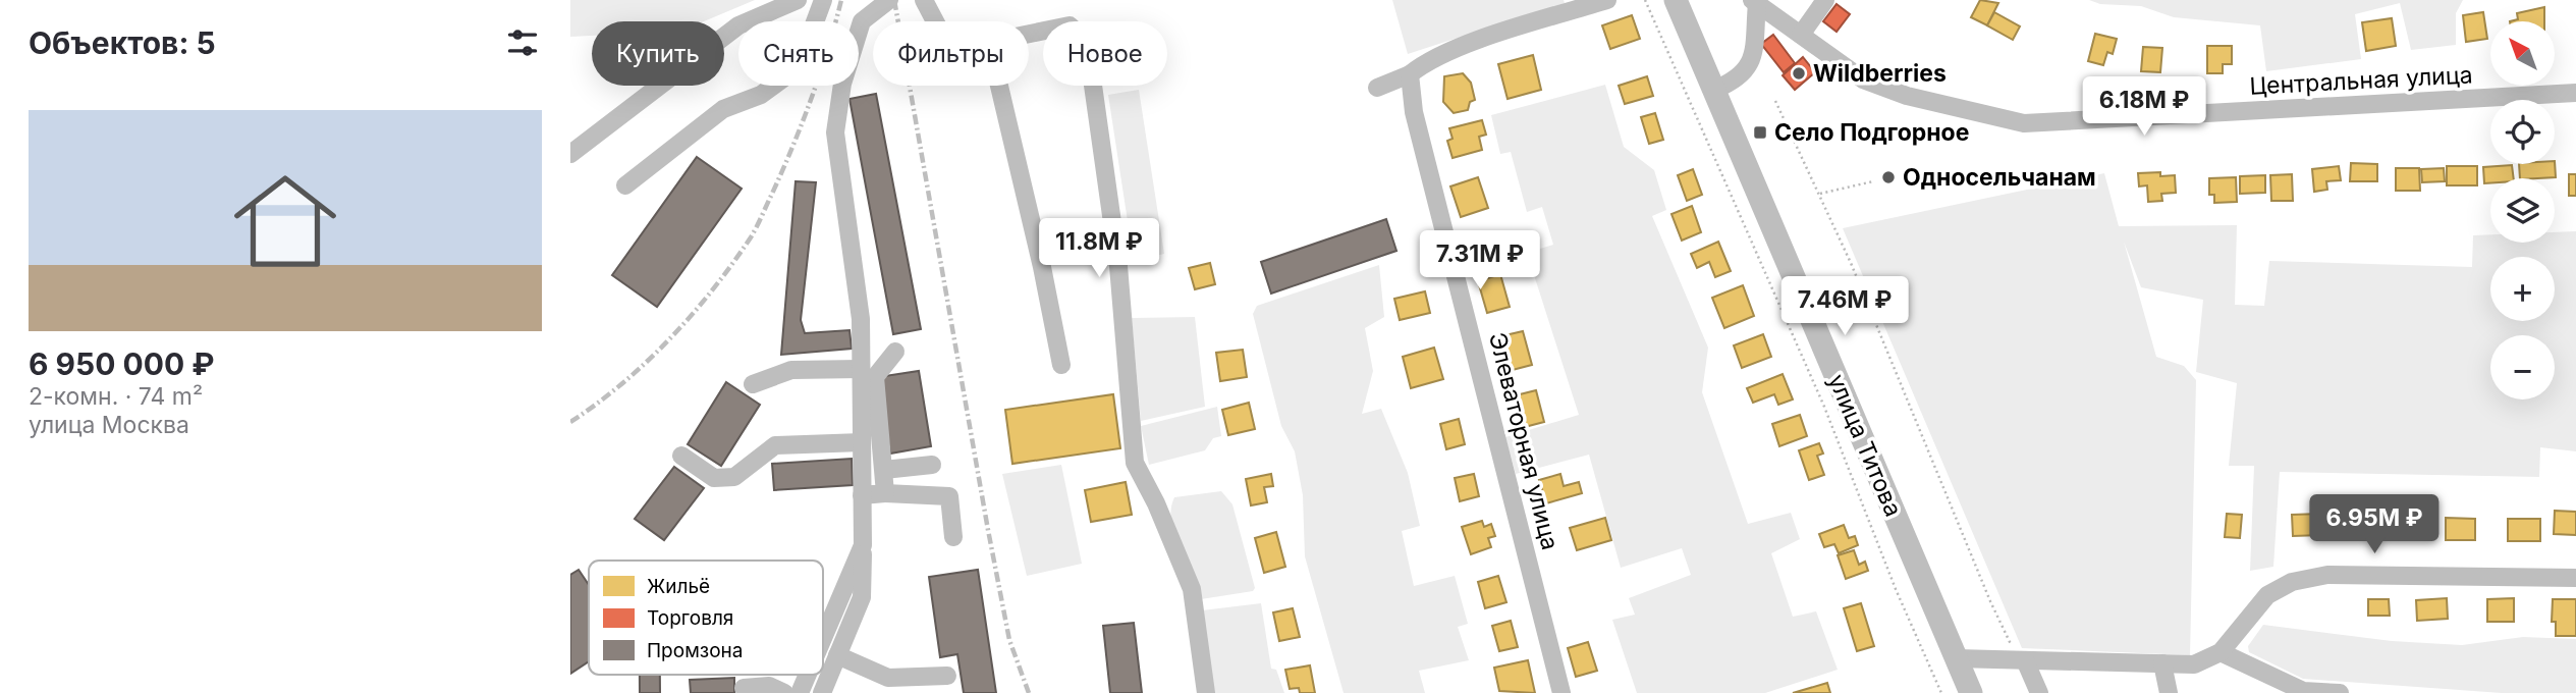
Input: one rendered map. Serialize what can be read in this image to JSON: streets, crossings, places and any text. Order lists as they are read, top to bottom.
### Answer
{
  "streets": {
    "main road": ["улица Титова"],
    "street": ["Центральная улица", "Элеваторная улица"]
  },
  "places": {
    "other": ["Wildberries", "Односельчанам"],
    "transit": ["Село Подгорное"]
  },
  "legend": ["Жильё", "Торговля", "Промзона"],
  "north": "top left",
  "page": {
    "heading": "Объектов: 5",
    "map_buttons": ["+", "−"],
    "chip": [
      "Купить",
      "Снять",
      "Фильтры",
      "Новое"
    ],
    "price": [
      "6.18M ₽",
      "11.8M ₽",
      "7.31M ₽",
      "7.46M ₽",
      "6.95M ₽"
    ],
    "list": [
      {
        "name": "6 950 000 ₽",
        "note": "2-комн. · 74 m² · улица Москва"
      }
    ]
  }
}
